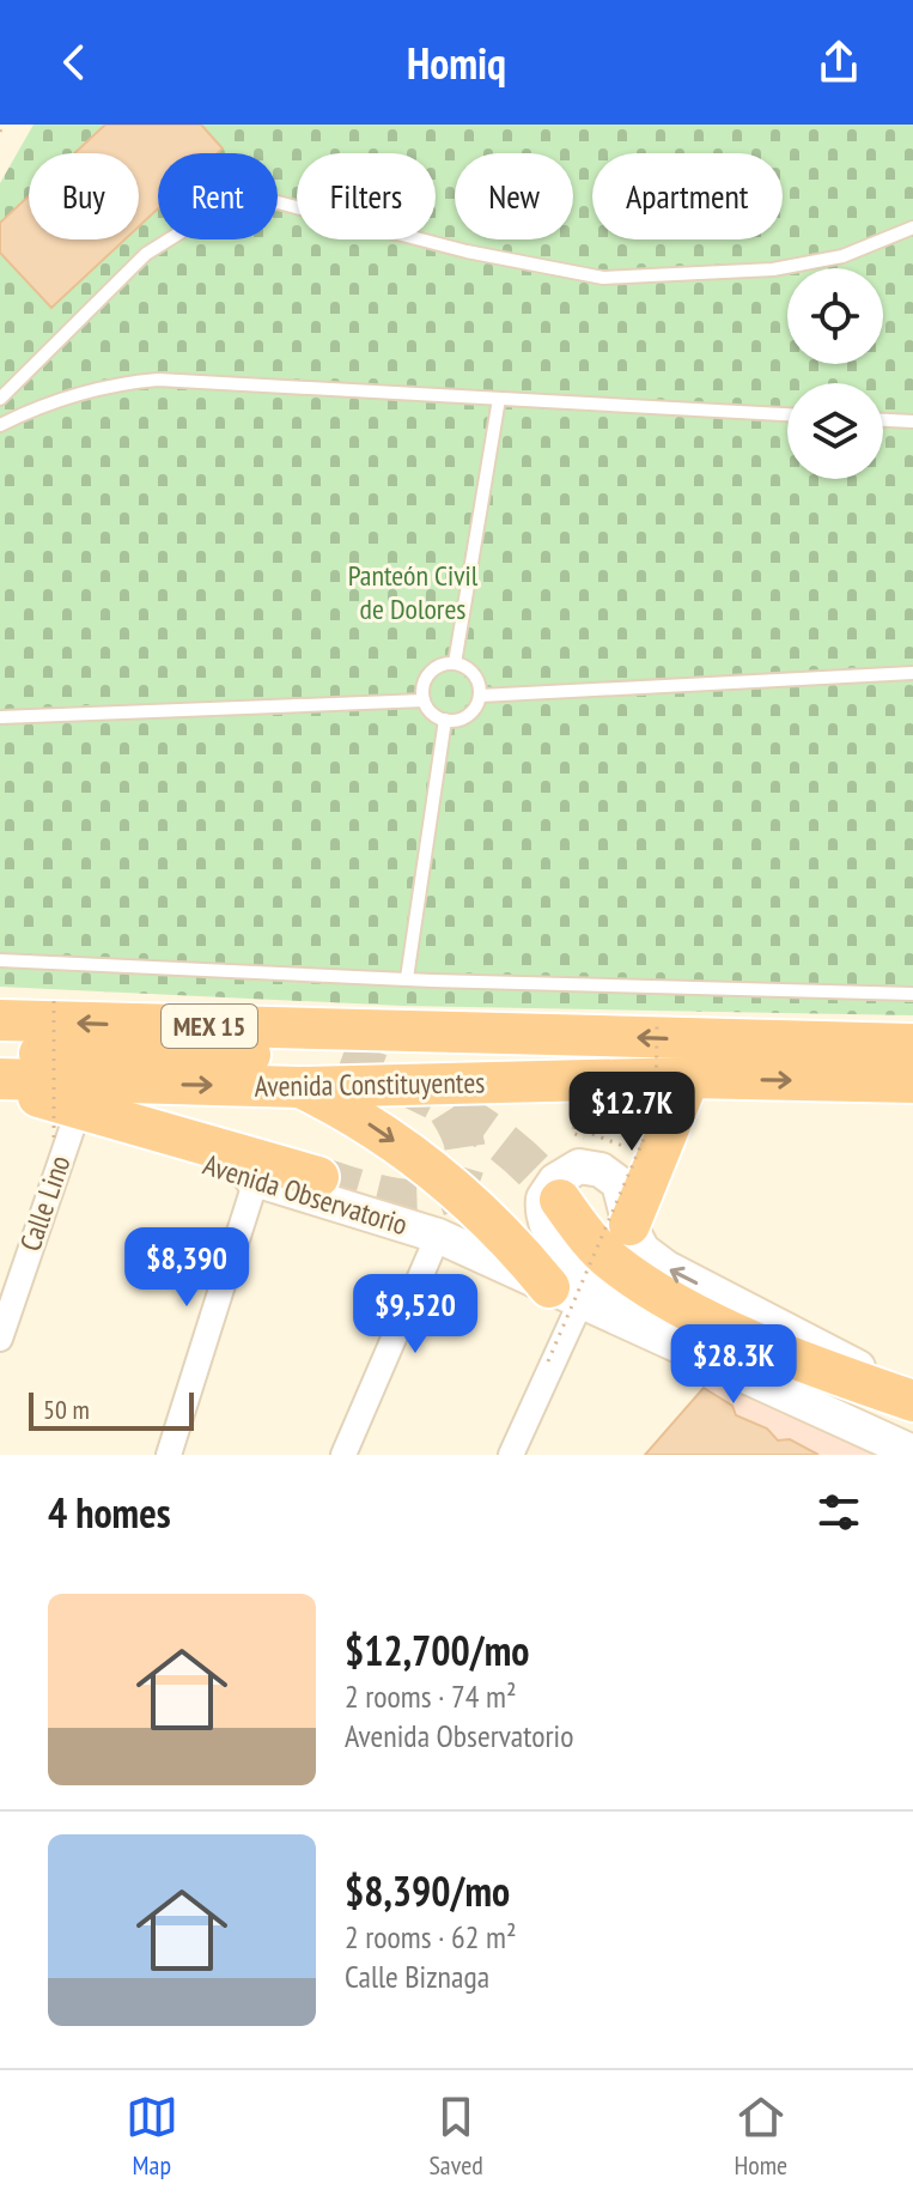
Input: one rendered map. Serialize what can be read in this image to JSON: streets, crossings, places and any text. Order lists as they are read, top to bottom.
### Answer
{
  "streets": {
    "highway": ["MEX 15", "Avenida Constituyentes"],
    "main road": ["Avenida Observatorio"],
    "street": ["Calle Lino"]
  },
  "crossings": [
    ["Avenida Observatorio", "Calle Lino"]
  ],
  "parks": ["Panteón Civil de Dolores"],
  "scale_bar": "50 m",
  "page": {
    "header": "Homiq",
    "chip": [
      "Buy",
      "Rent",
      "Filters",
      "New",
      "Apartment"
    ],
    "price": [
      "$12.7K",
      "$8,390",
      "$9,520",
      "$28.3K"
    ],
    "scale": "50 m",
    "heading": "4 homes",
    "list": [
      {
        "name": "$12,700/mo",
        "note": "2 rooms · 74 m² · Avenida Observatorio"
      },
      {
        "name": "$8,390/mo",
        "note": "2 rooms · 62 m² · Calle Biznaga"
      }
    ],
    "tabs": ["Map", "Saved", "Home"]
  }
}
